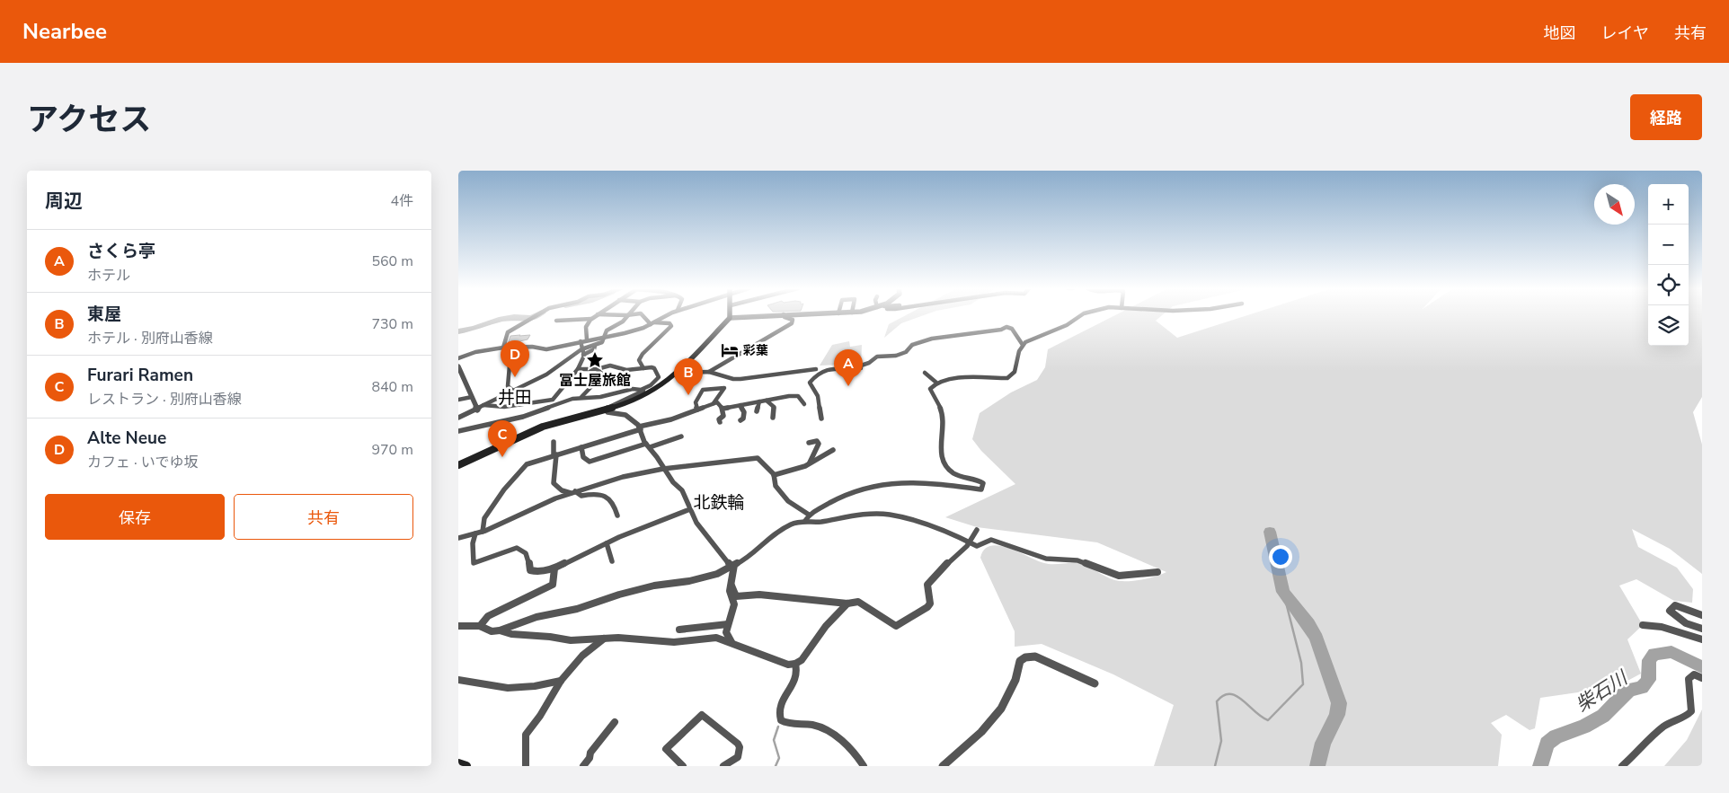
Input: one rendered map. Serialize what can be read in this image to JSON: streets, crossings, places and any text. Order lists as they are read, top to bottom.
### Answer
{
  "districts": ["井田", "北鉄輪"],
  "water": ["柴石川"],
  "places": {
    "hotel": ["彩葉"],
    "place": ["冨士屋旅館"]
  },
  "north": "bottom right",
  "page": {
    "header": "Nearbee",
    "nav": ["地図", "レイヤ", "共有"],
    "title": "アクセス",
    "buttons": [
      "経路",
      ["保存", "共有"]
    ],
    "heading": ["周辺", "4件"],
    "map_buttons": ["+", "−"],
    "list": [
      {
        "mark": "A",
        "name": "さくら亭",
        "note": "ホテル",
        "value": "560 m"
      },
      {
        "mark": "B",
        "name": "東屋",
        "note": "ホテル · 別府山香線",
        "value": "730 m"
      },
      {
        "mark": "C",
        "name": "Furari Ramen",
        "note": "レストラン · 別府山香線",
        "value": "840 m"
      },
      {
        "mark": "D",
        "name": "Alte Neue",
        "note": "カフェ · いでゆ坂",
        "value": "970 m"
      }
    ],
    "pins": [
      "D",
      "A",
      "B",
      "C"
    ]
  }
}
